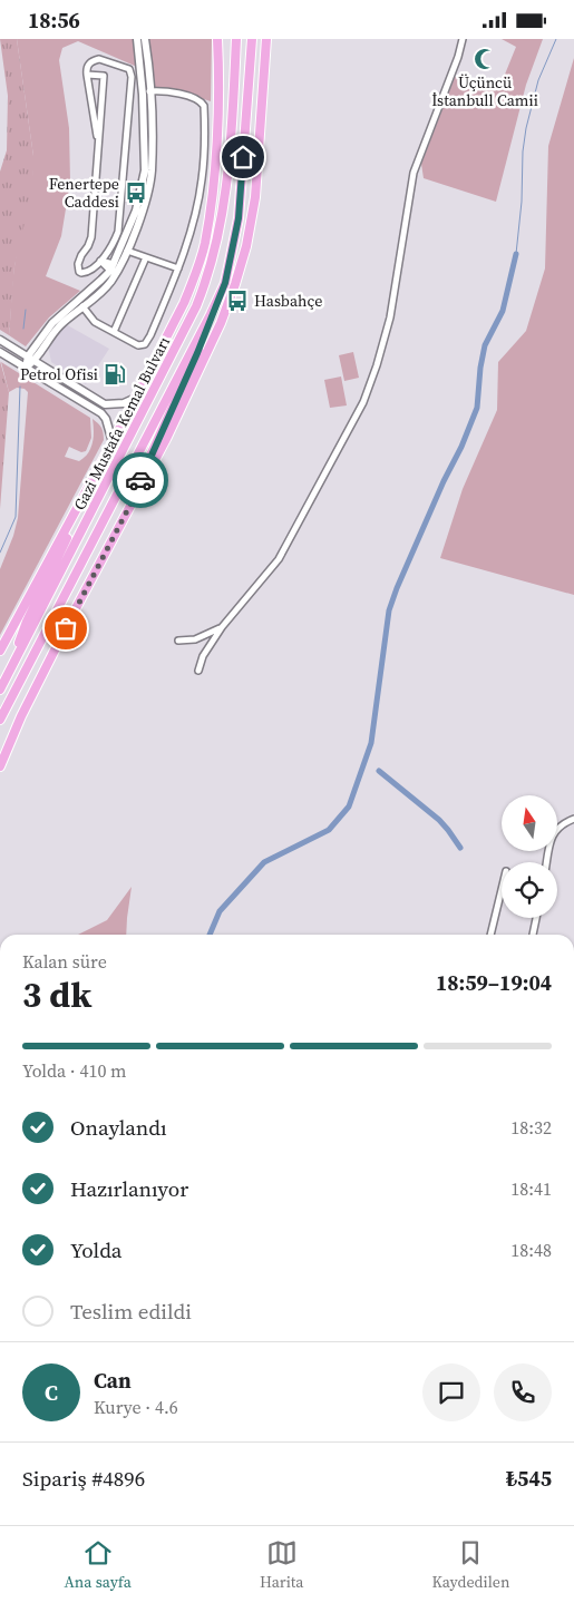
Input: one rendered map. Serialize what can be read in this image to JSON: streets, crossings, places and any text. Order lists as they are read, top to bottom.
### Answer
{
  "streets": {
    "highway": ["Gazi Mustafa Kemal Bulvarı"]
  },
  "places": {
    "mosque": ["Üçüncü İstanbull Camii"],
    "bus stop": ["Fenertepe Caddesi", "Hasbahçe"],
    "fuel station": ["Petrol Ofisi"]
  },
  "north": "top",
  "page": {
    "status": "18:56",
    "heading": ["3 dk", "Kalan süre", "18:59–19:04"],
    "panel": [
      "Can",
      "Kurye · 4.6",
      "Sipariş #4896",
      "₺545"
    ],
    "bar": "Yolda · 410 m",
    "list": [
      ["Onaylandı", "18:32"],
      ["Hazırlanıyor", "18:41"],
      ["Yolda", "18:48"],
      "Teslim edildi"
    ],
    "round": "C",
    "tabs": ["Ana sayfa", "Harita", "Kaydedilen"]
  }
}
